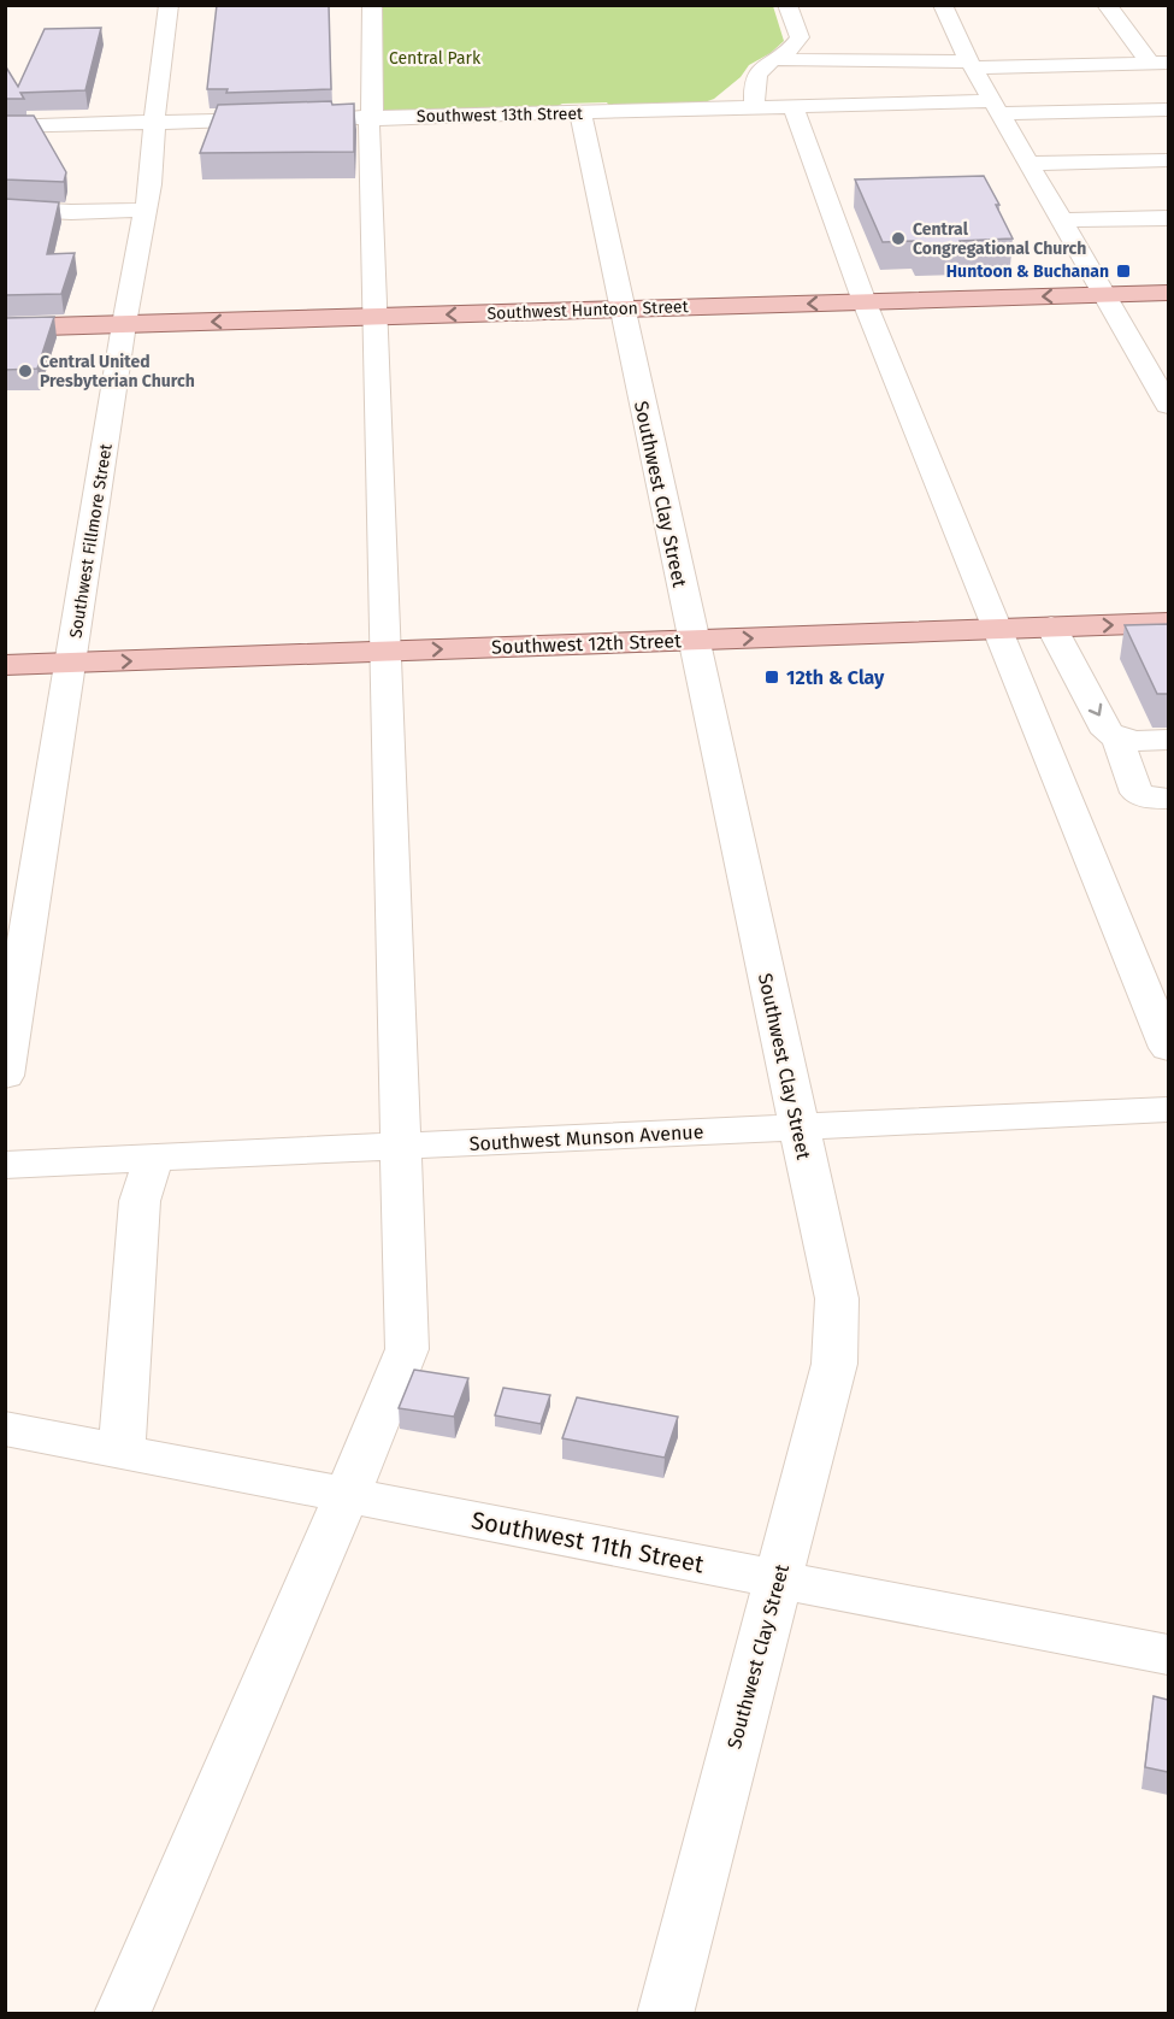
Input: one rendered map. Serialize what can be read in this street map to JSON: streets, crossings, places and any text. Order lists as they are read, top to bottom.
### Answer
{
  "streets": {
    "main road": ["Southwest Huntoon Street", "Southwest 12th Street"],
    "street": [
      "Southwest 13th Street",
      "Southwest Clay Street",
      "Southwest Fillmore Street",
      "Southwest Munson Avenue",
      "Southwest 11th Street"
    ]
  },
  "crossings": [
    ["Southwest 13th Street", "Southwest Clay Street"],
    ["Southwest Huntoon Street", "Southwest Clay Street"],
    ["Southwest Huntoon Street", "Southwest Fillmore Street"],
    ["Southwest Clay Street", "Southwest 12th Street"],
    ["Southwest Clay Street", "Southwest Munson Avenue"],
    ["Southwest Clay Street", "Southwest 11th Street"],
    ["Southwest Fillmore Street", "Southwest 12th Street"]
  ],
  "one_way": ["Southwest Huntoon Street", "Southwest 12th Street"],
  "parks": ["Central Park"],
  "places": {
    "other": ["Central Congregational Church", "Central United Presbyterian Church"],
    "transit": ["Huntoon & Buchanan", "12th & Clay"]
  }
}
